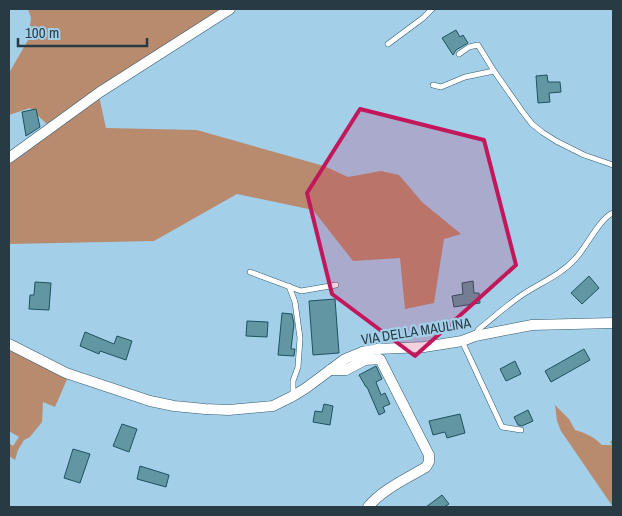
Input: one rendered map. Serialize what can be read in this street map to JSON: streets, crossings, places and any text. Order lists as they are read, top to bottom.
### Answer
{
  "streets": {
    "street": ["VIA DELLA MAULINA"]
  },
  "scale_bar": "100 m"
}
